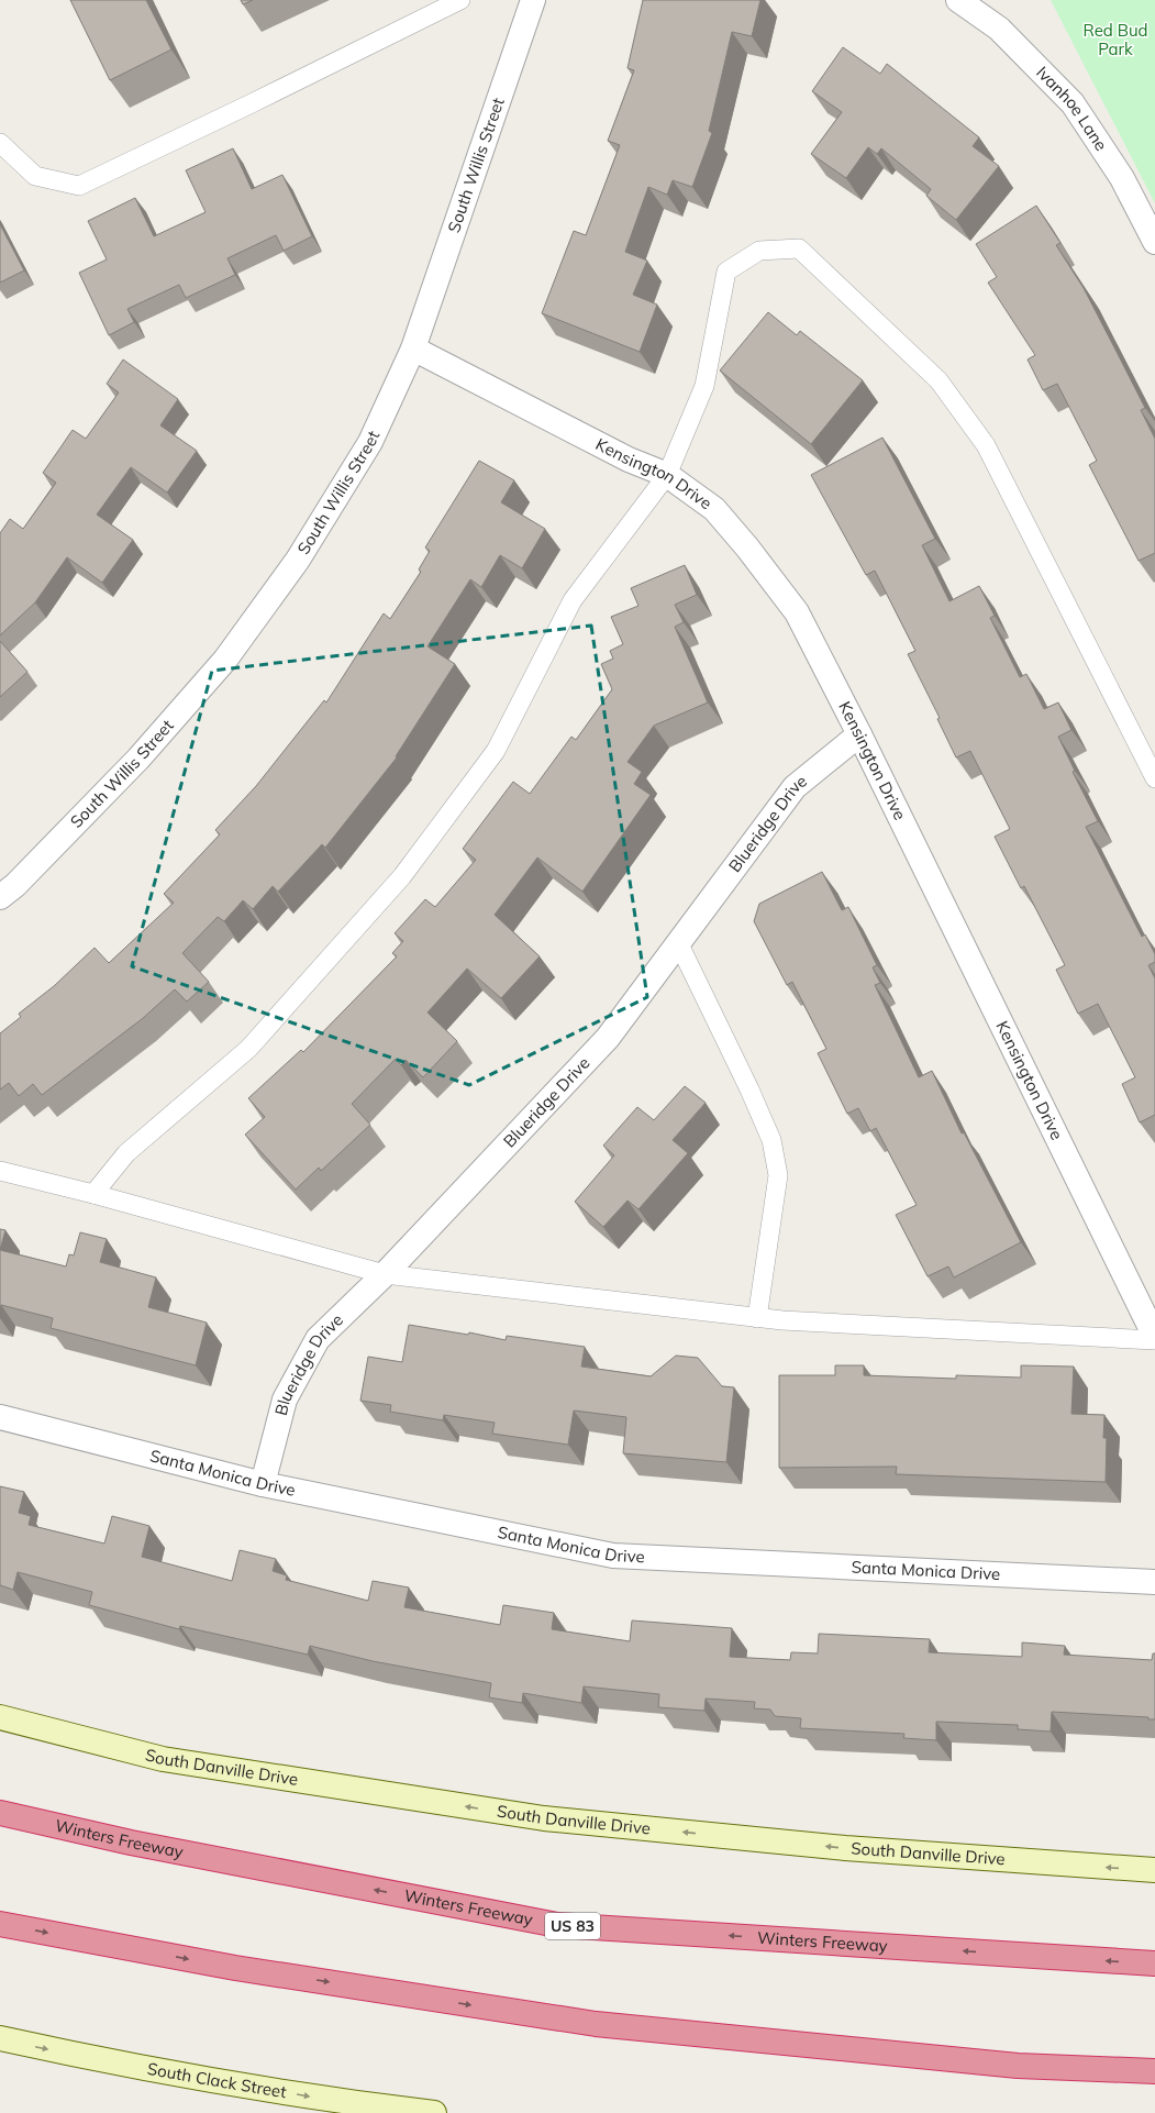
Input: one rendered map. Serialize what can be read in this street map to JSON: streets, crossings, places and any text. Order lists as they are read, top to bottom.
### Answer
{
  "streets": {
    "highway": ["Winters Freeway", "US 83"],
    "main road": ["South Danville Drive", "South Clack Street"],
    "street": [
      "Ivanhoe Lane",
      "South Willis Street",
      "Kensington Drive",
      "Blueridge Drive",
      "Santa Monica Drive"
    ]
  },
  "crossings": [
    ["South Willis Street", "Kensington Drive"],
    ["Kensington Drive", "Blueridge Drive"],
    ["Blueridge Drive", "Santa Monica Drive"]
  ],
  "one_way": ["South Danville Drive", "South Clack Street"],
  "parks": ["Red Bud Park"]
}
